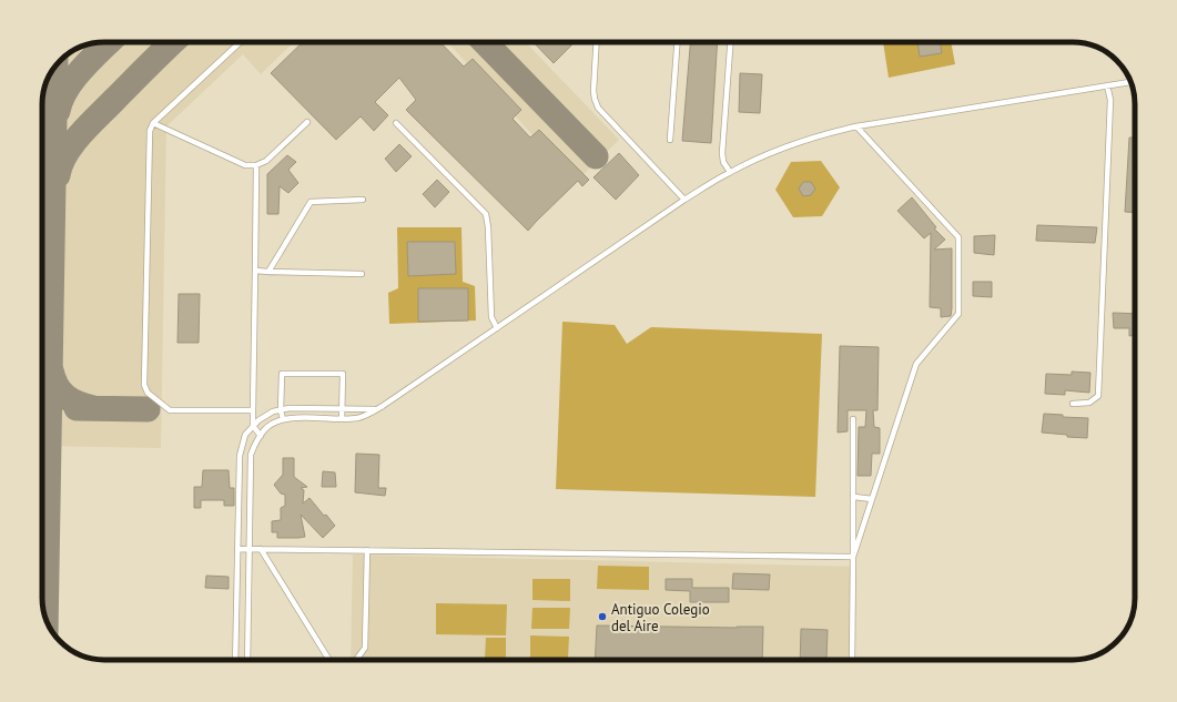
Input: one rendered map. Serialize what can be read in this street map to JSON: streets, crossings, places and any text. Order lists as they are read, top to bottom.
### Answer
{
  "places": ["Antiguo Colegio del Aire"]
}
